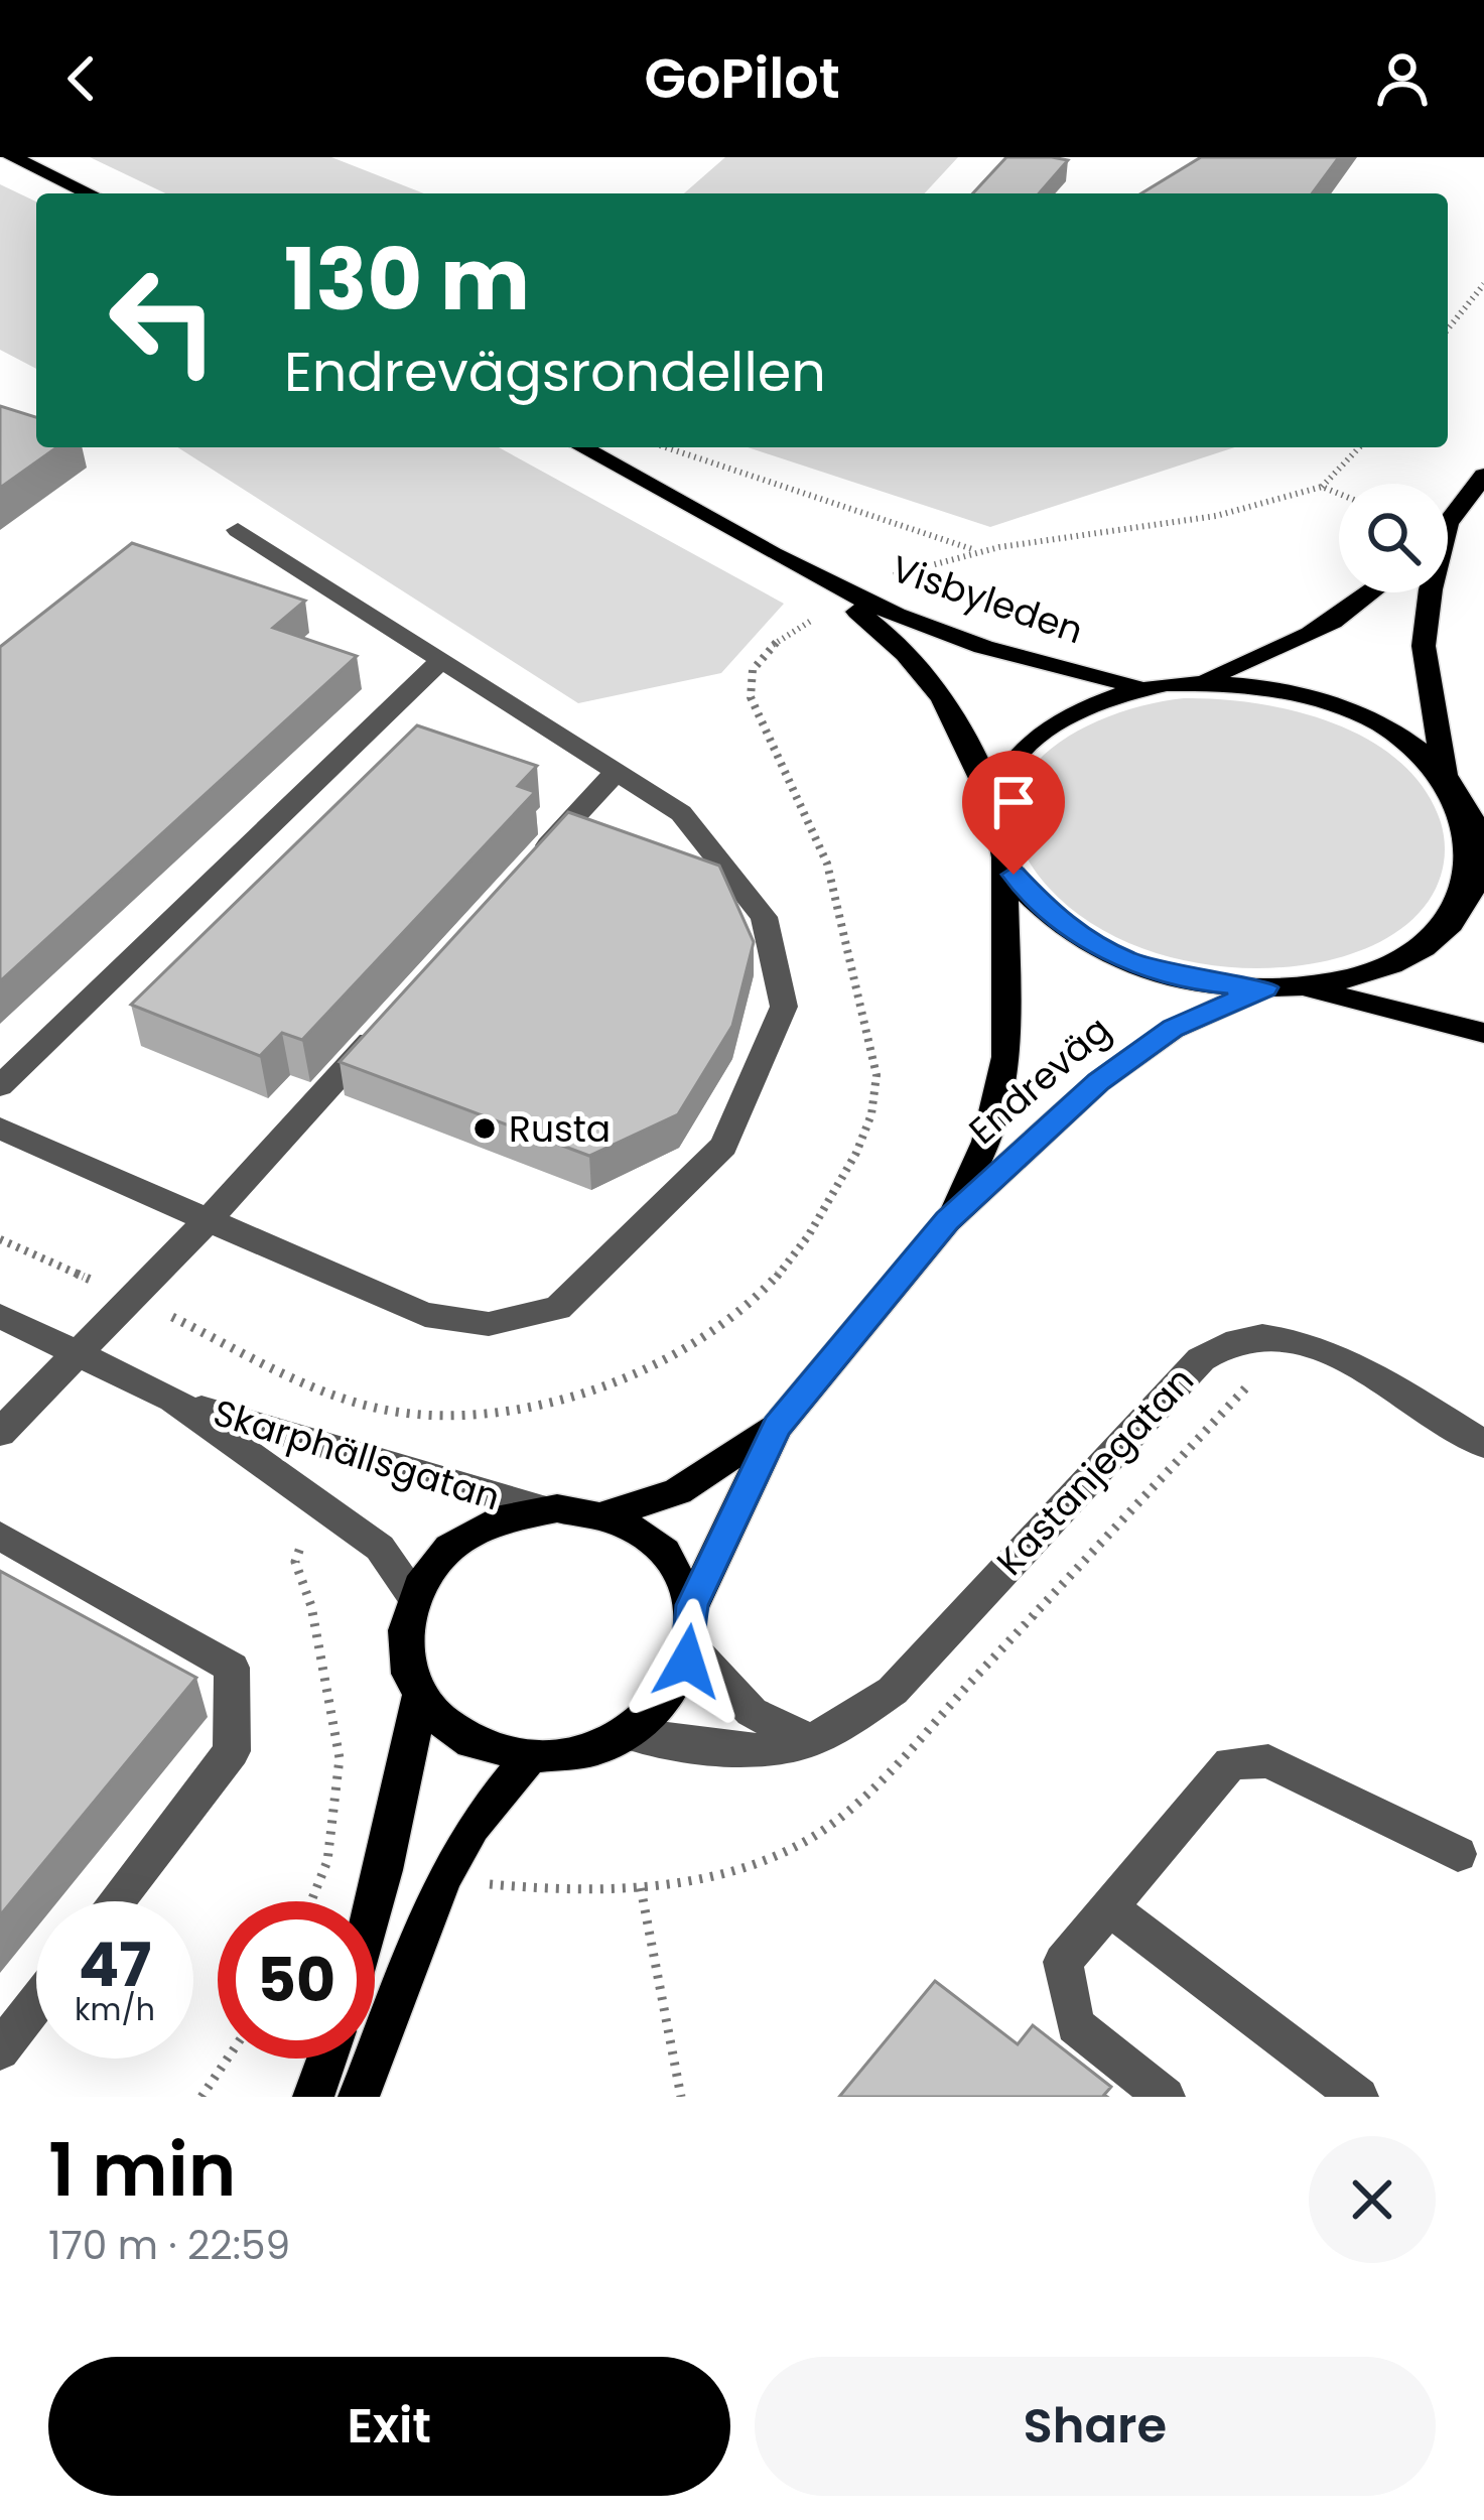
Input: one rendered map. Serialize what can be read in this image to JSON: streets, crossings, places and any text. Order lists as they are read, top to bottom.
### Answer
{
  "streets": {
    "main road": ["Visbyleden", "Endreväg"],
    "street": ["Skarphällsgatan", "Kastanjegatan"]
  },
  "crossings": [
    ["Visbyleden", "Endreväg"],
    ["Endreväg", "Skarphällsgatan"],
    ["Endreväg", "Kastanjegatan"],
    ["Skarphällsgatan", "Kastanjegatan"]
  ],
  "places": ["Rusta"],
  "page": {
    "header": "GoPilot",
    "turn": ["130 m", "Endrevägsrondellen"],
    "speed": "47 km/h",
    "limit": "50",
    "heading": ["1 min", "170 m · 22:59"],
    "buttons": ["Exit", "Share"]
  }
}
